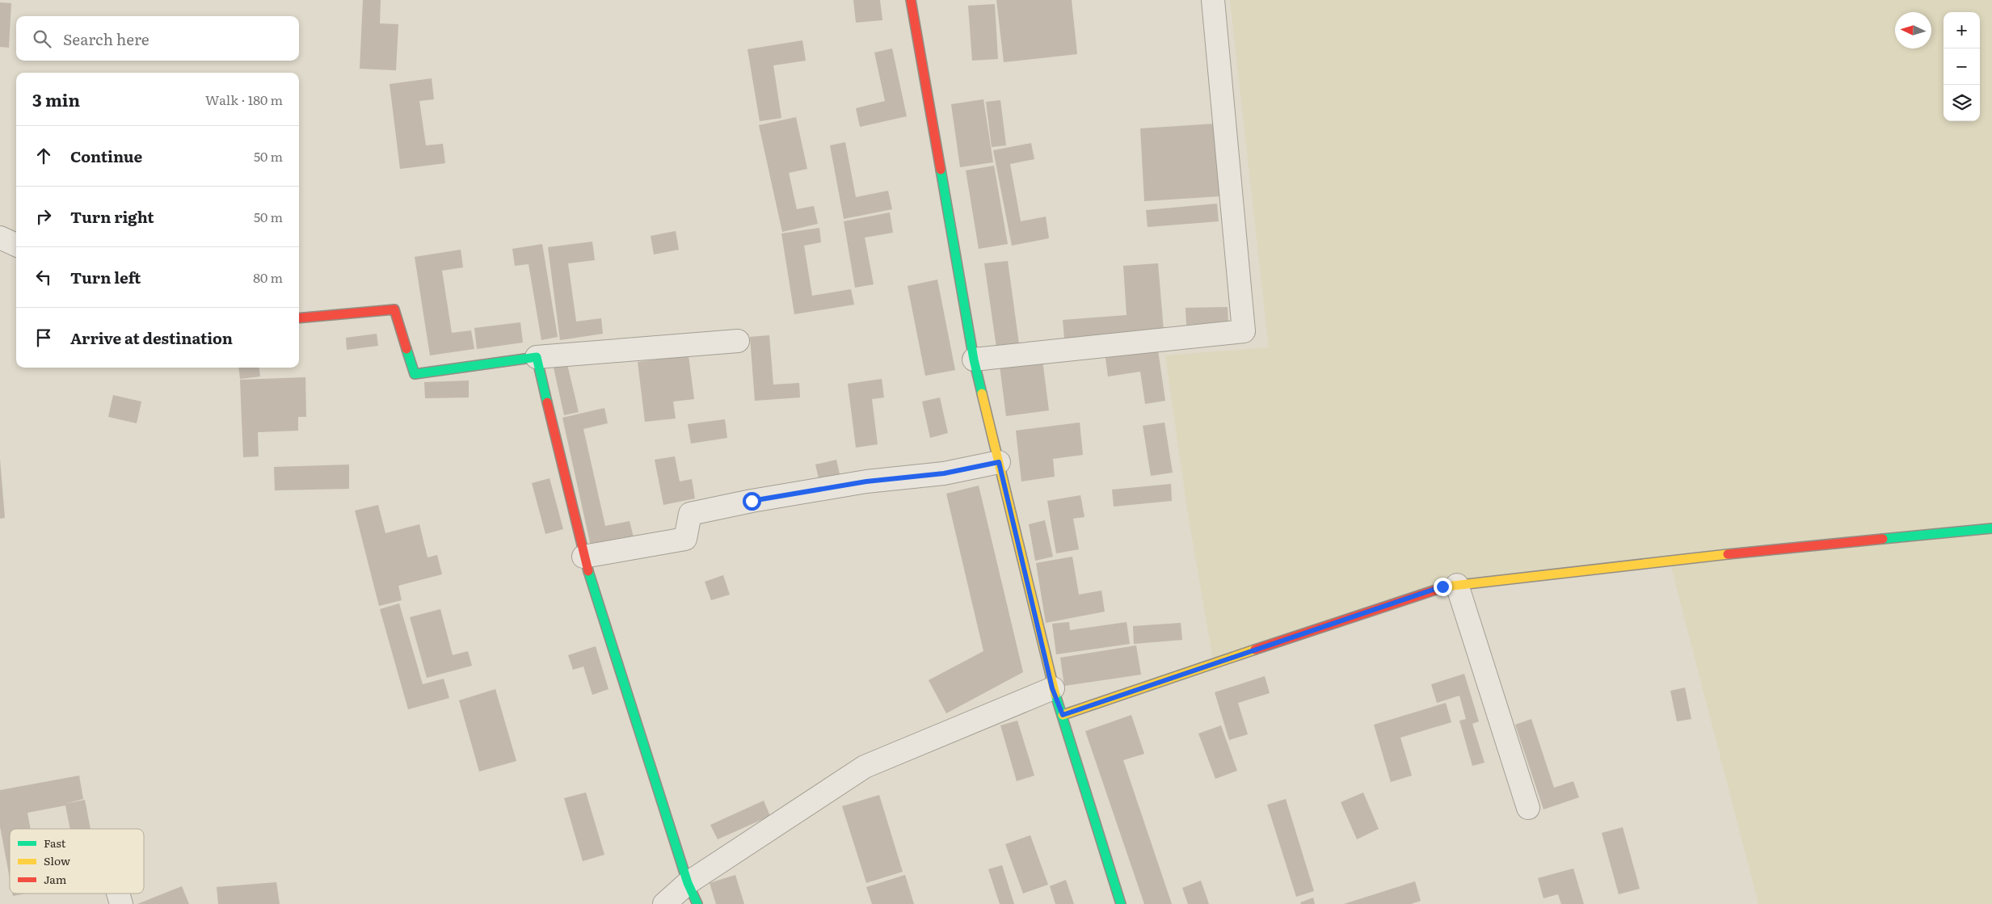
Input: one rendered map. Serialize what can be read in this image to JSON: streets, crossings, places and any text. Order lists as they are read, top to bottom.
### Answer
{
  "legend": ["Fast", "Slow", "Jam"],
  "north": "left",
  "page": {
    "map_buttons": ["+", "−"],
    "search": "Search here",
    "heading": ["3 min", "Walk · 180 m"],
    "list": [
      ["Continue", "50 m"],
      ["Turn right", "50 m"],
      ["Turn left", "80 m"],
      "Arrive at destination"
    ]
  }
}
